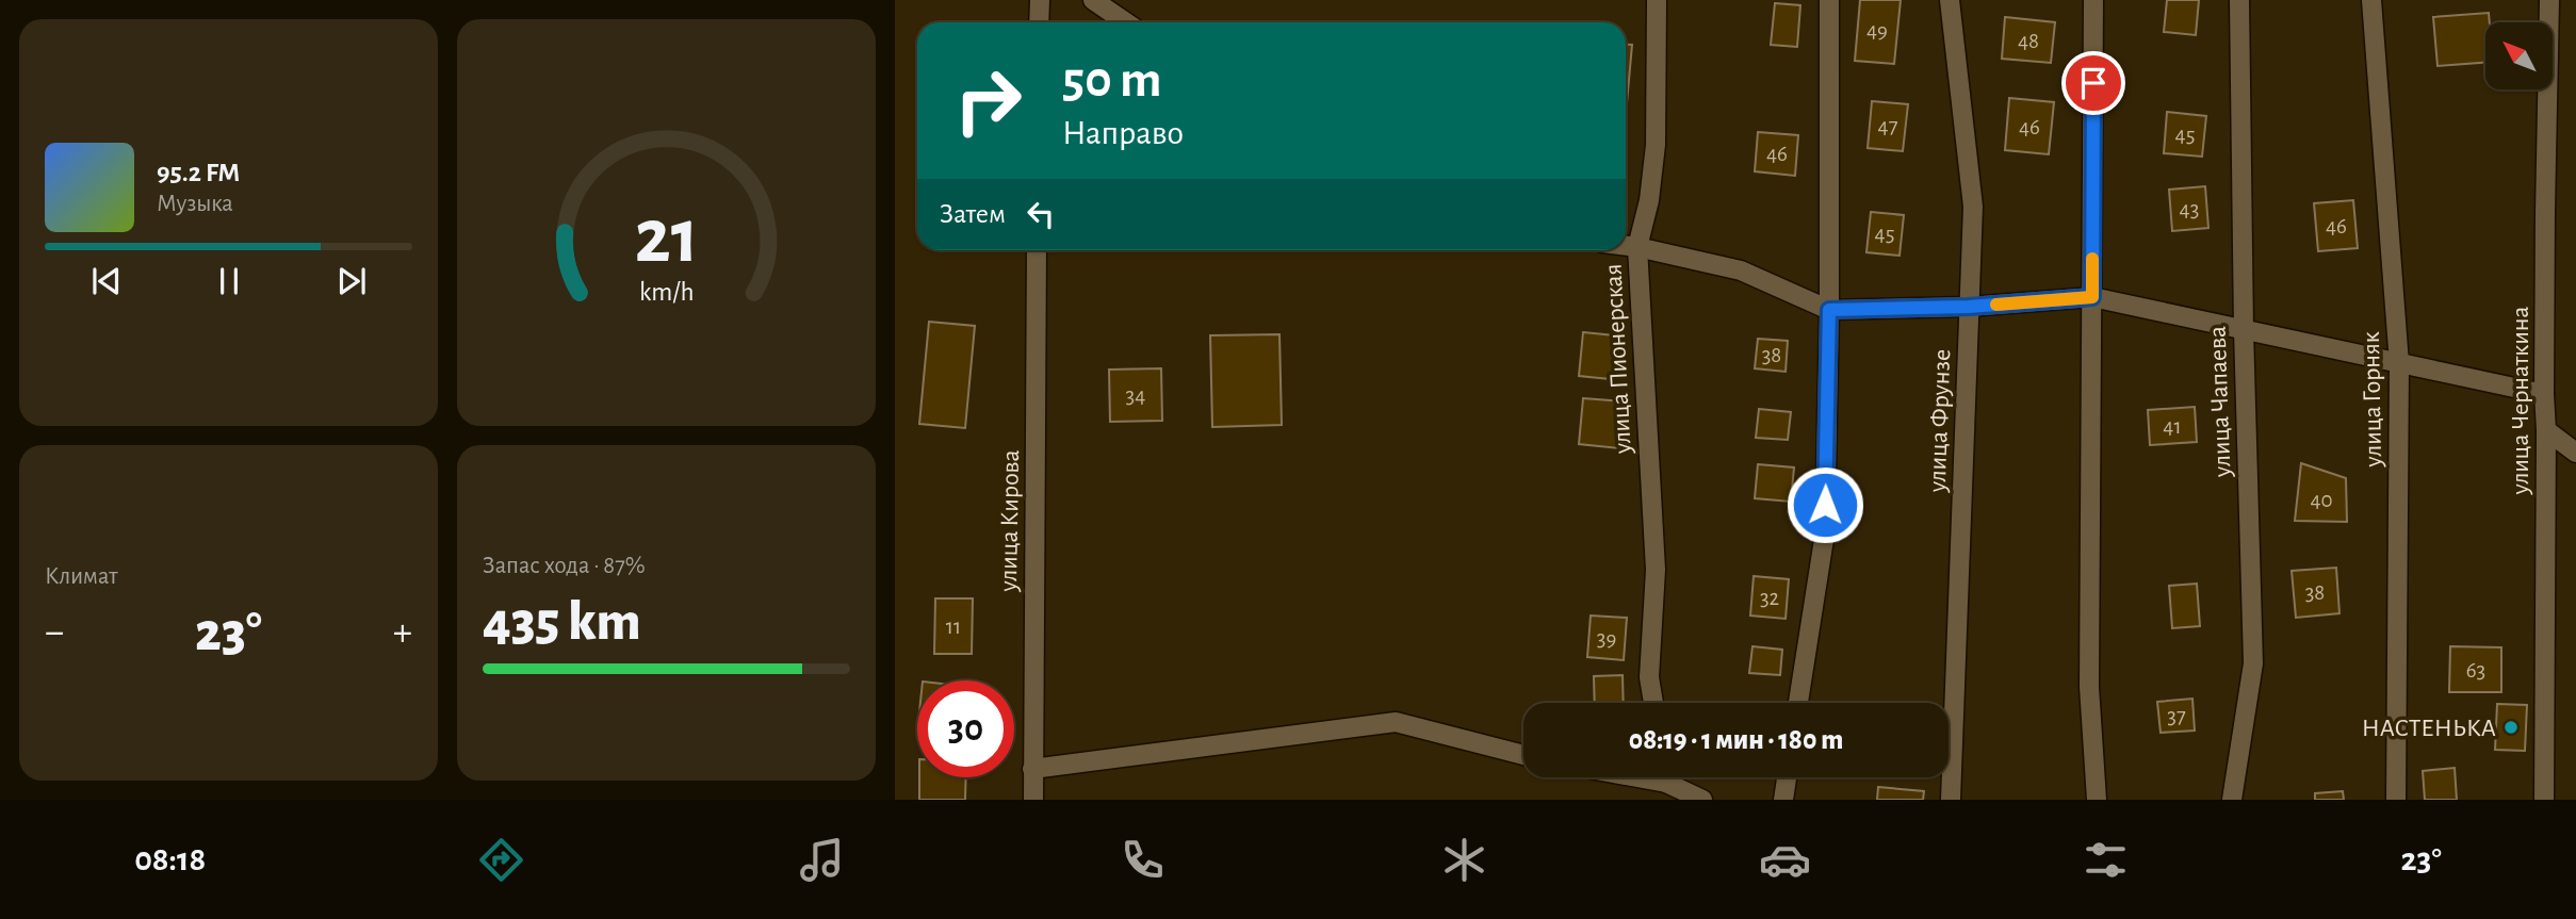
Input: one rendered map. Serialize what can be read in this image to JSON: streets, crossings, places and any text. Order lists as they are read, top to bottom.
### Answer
{
  "streets": {
    "street": [
      "улица Пионерская",
      "улица Горняк",
      "улица Чернаткина",
      "улица Чапаева",
      "улица Фрунзе",
      "улица Кирова"
    ]
  },
  "places": ["НАСТЕНЬКА"],
  "house_numbers": [
    "49",
    "48",
    "47",
    "46",
    "45",
    "46",
    "43",
    "46",
    "45",
    "38",
    "34",
    "41",
    "40",
    "38",
    "32",
    "11",
    "39",
    "63",
    "37"
  ],
  "north": "top left",
  "page": {
    "turn": ["50 m", "Направо"],
    "song": ["95.2 FM", "Музыка"],
    "then": "Затем",
    "tile": [
      "Климат",
      ["Запас хода · 87%", "435 km"]
    ],
    "heat": ["−", "23°", "+"],
    "limit": "30",
    "trip": "08:19 · 1 мин · 180 m",
    "tabs": ["08:18", "23°"],
    "gauge": ["21", "km/h"]
  }
}
